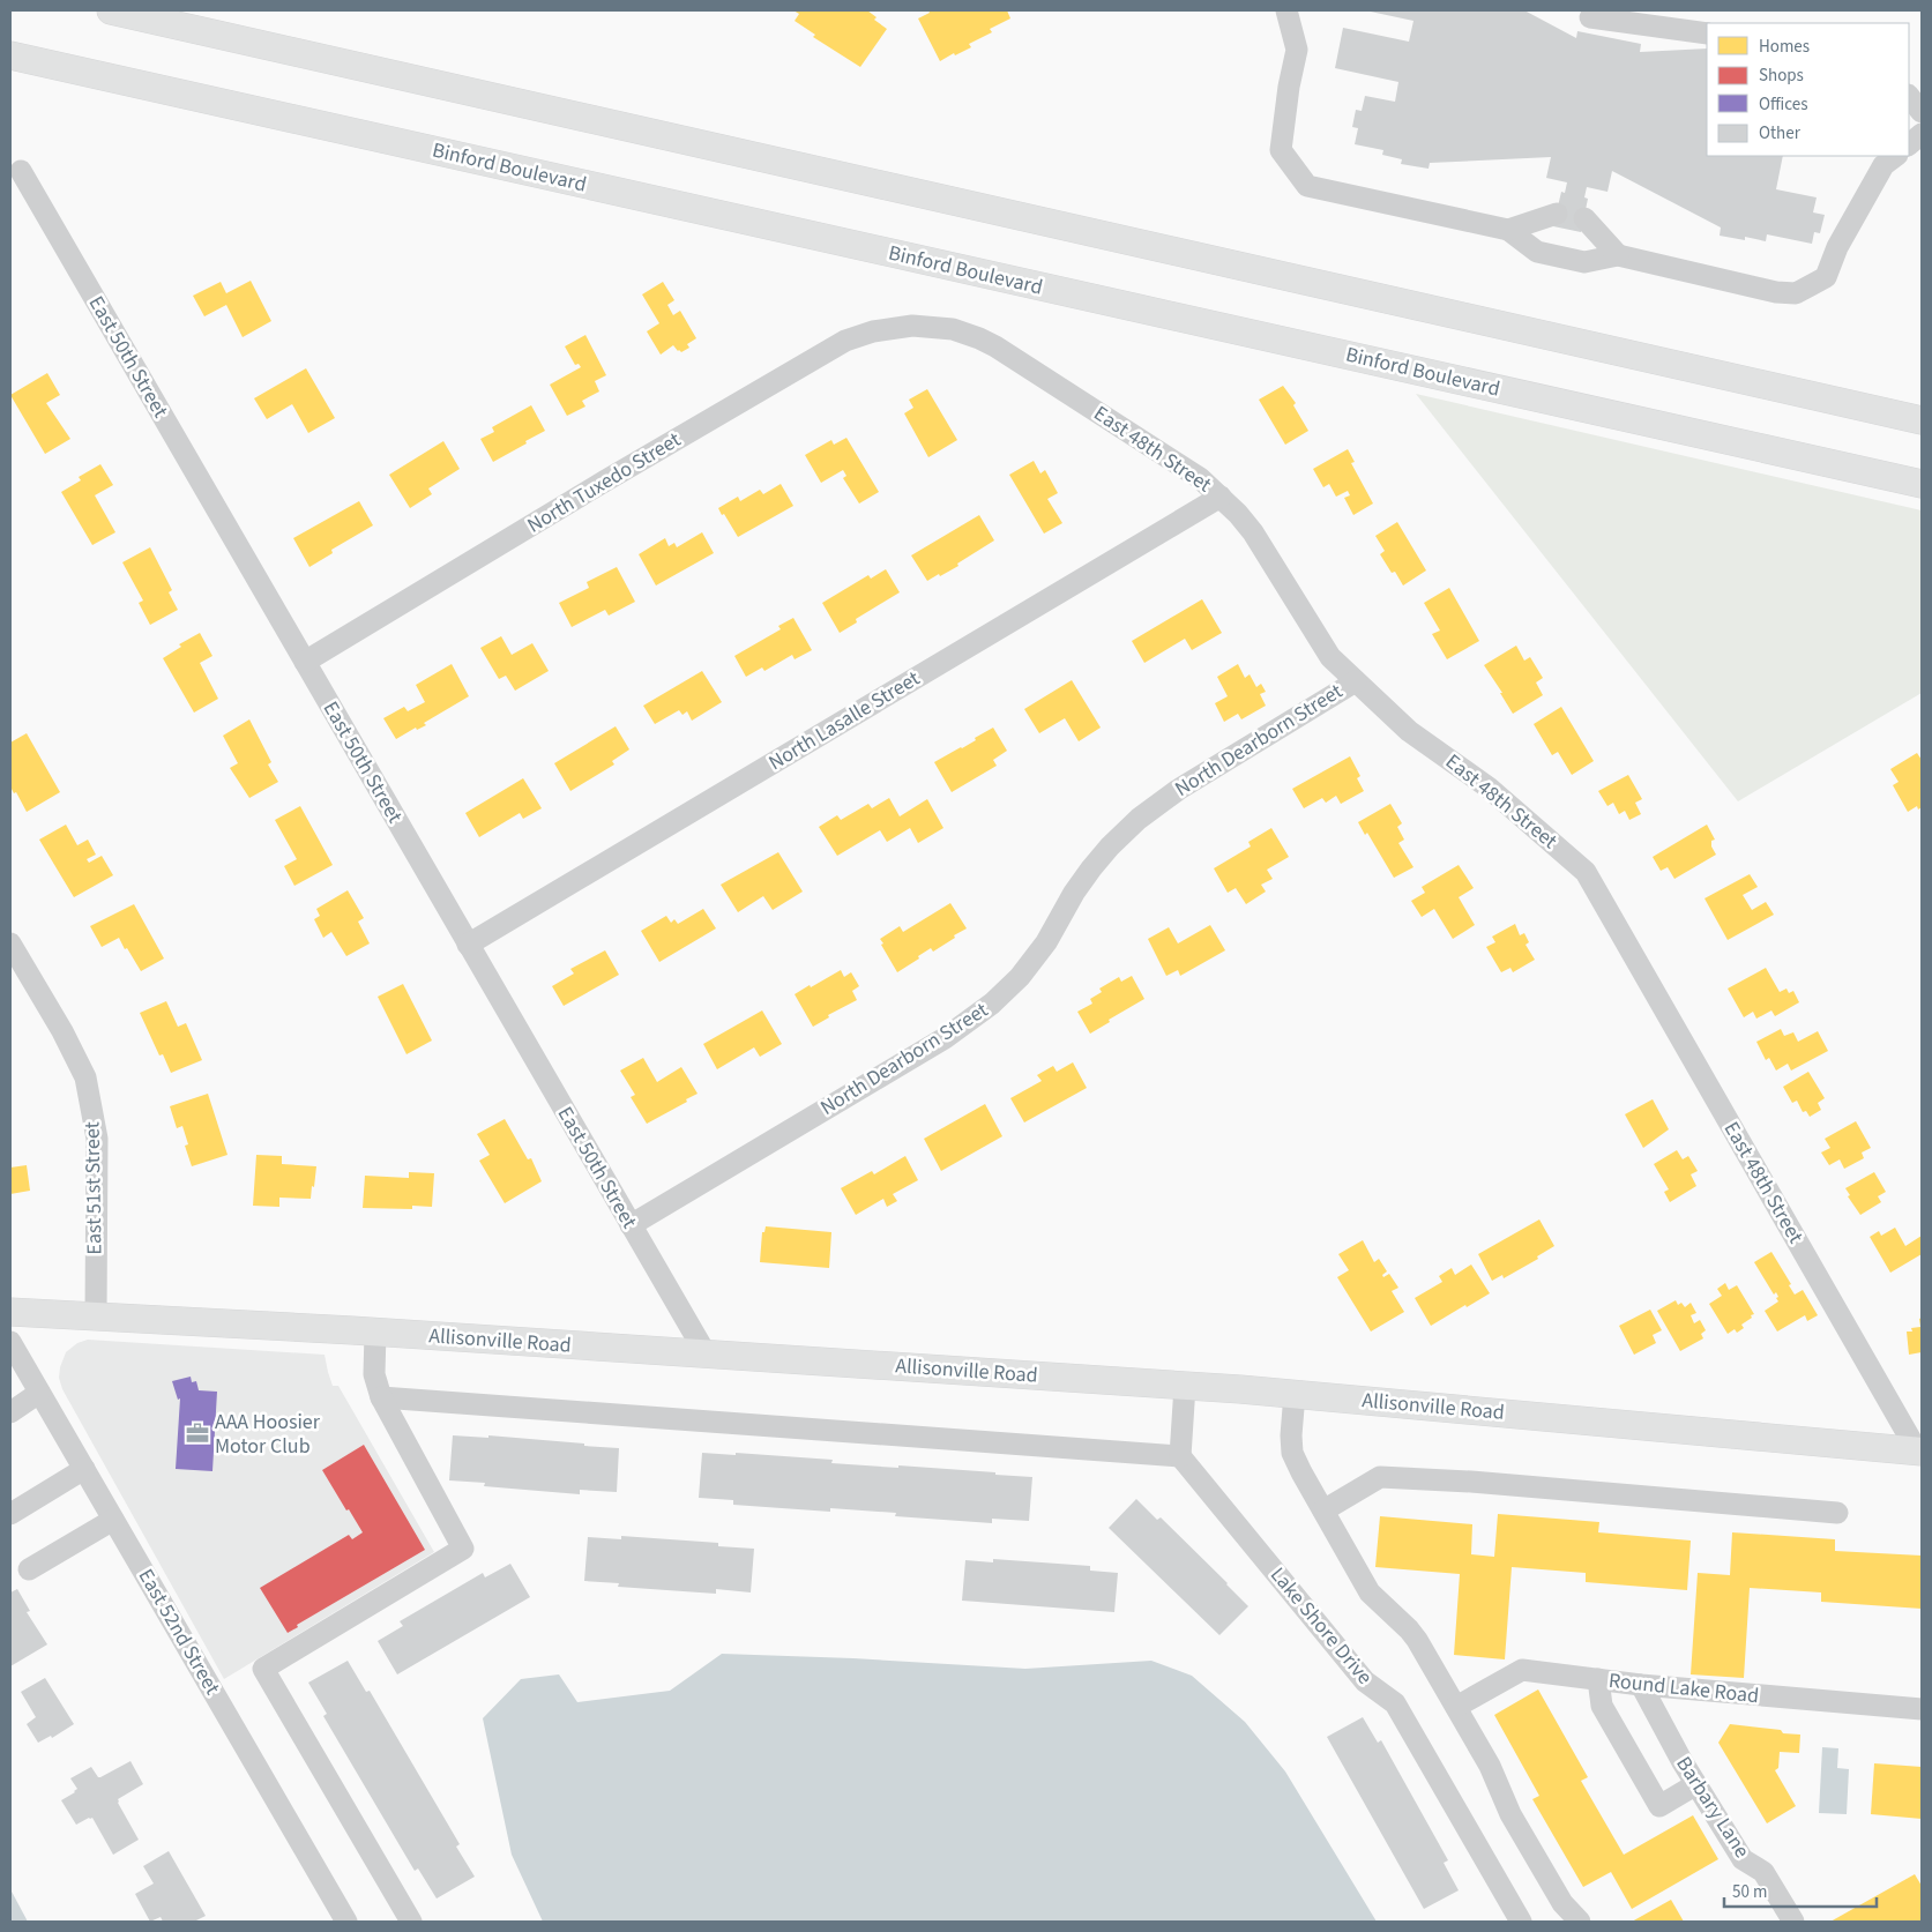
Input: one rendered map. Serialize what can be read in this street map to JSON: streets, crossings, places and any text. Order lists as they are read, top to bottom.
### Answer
{
  "streets": {
    "main road": ["Binford Boulevard", "Allisonville Road"],
    "street": [
      "East 50th Street",
      "East 48th Street",
      "North Tuxedo Street",
      "North Lasalle Street",
      "North Dearborn Street",
      "East 51st Street",
      "Lake Shore Drive",
      "East 52nd Street",
      "Round Lake Road",
      "Barbary Lane"
    ]
  },
  "crossings": [
    ["East 50th Street", "North Tuxedo Street"],
    ["East 50th Street", "North Lasalle Street"],
    ["East 50th Street", "North Dearborn Street"],
    ["East 50th Street", "Allisonville Road"],
    ["East 48th Street", "North Tuxedo Street"],
    ["East 48th Street", "North Lasalle Street"],
    ["East 48th Street", "North Dearborn Street"],
    ["East 48th Street", "Allisonville Road"],
    ["East 51st Street", "Allisonville Road"],
    ["Round Lake Road", "Barbary Lane"]
  ],
  "places": {
    "office": ["AAA Hoosier Motor Club"]
  },
  "legend": [
    "Homes",
    "Shops",
    "Offices",
    "Other"
  ],
  "scale_bar": "50 m"
}
